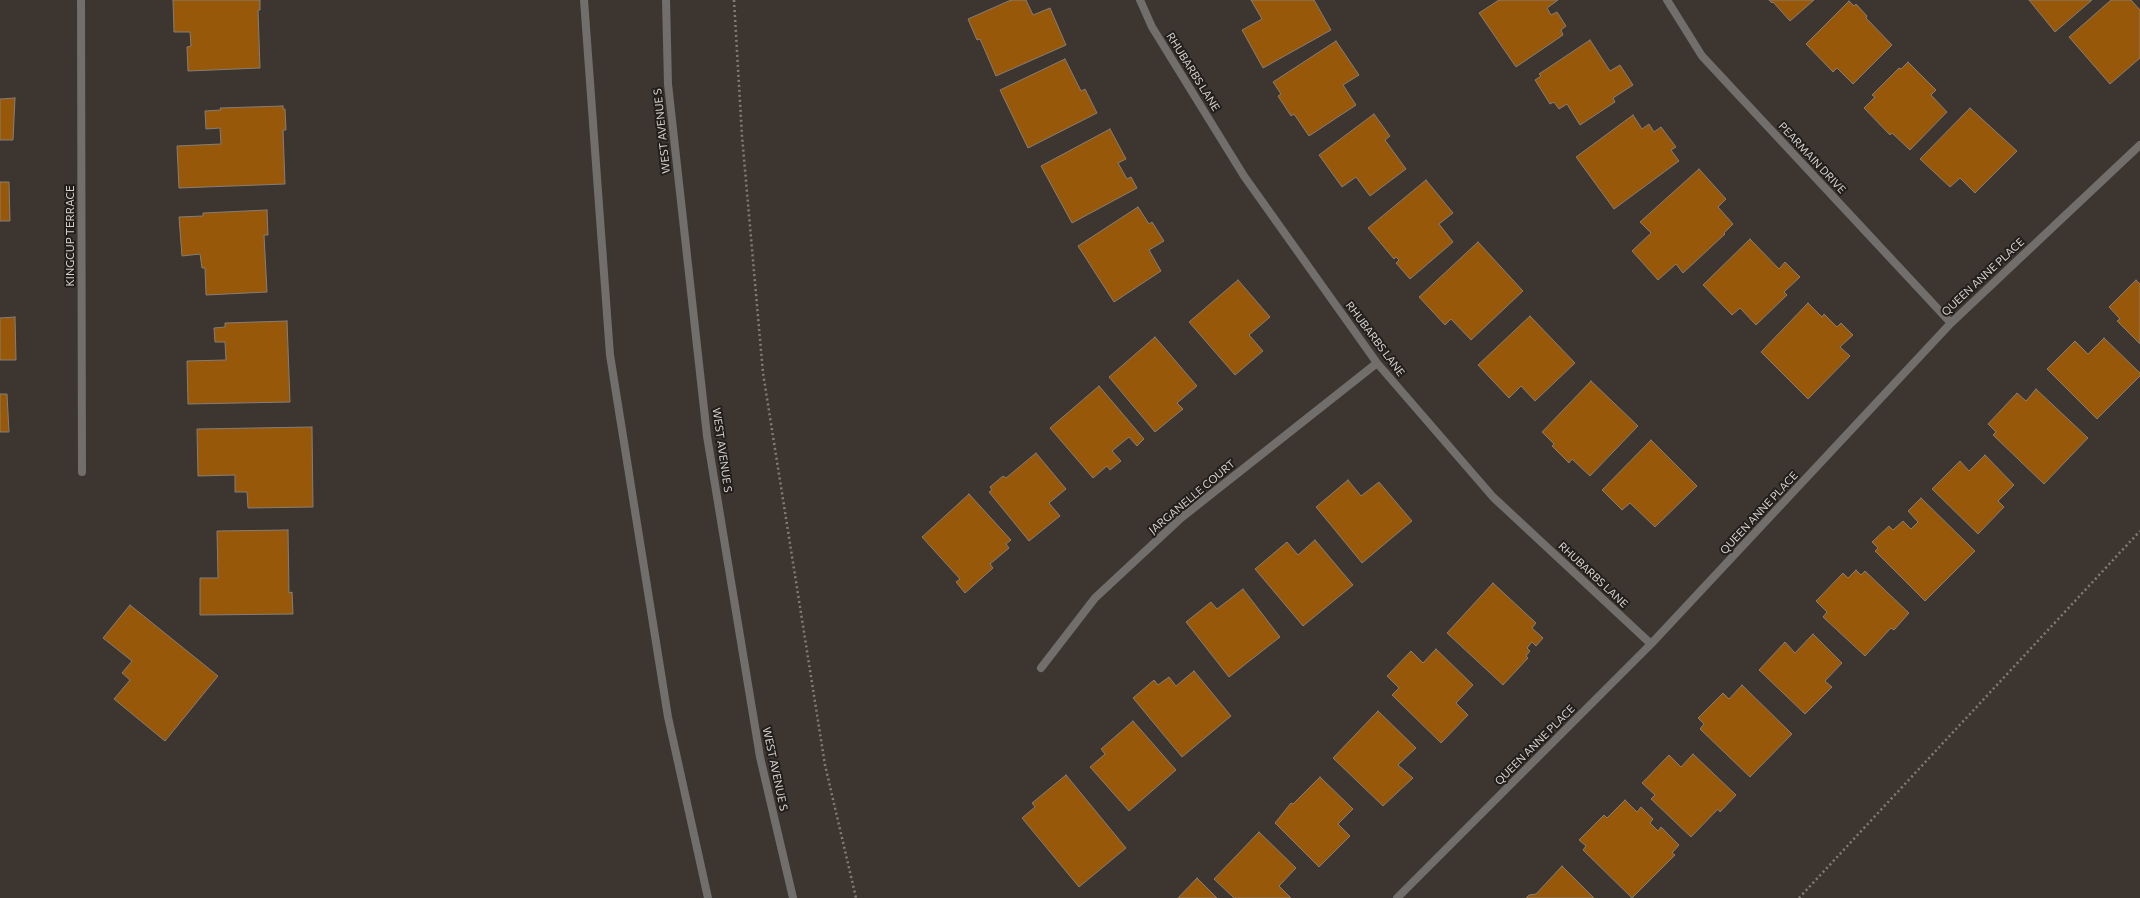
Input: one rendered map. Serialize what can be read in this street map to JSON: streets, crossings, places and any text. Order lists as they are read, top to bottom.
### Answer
{
  "streets": {
    "street": [
      "RHUBARBS LANE",
      "WEST AVENUE S",
      "PEARMAIN DRIVE",
      "KINGCUP TERRACE",
      "QUEEN ANNE PLACE",
      "JARGANELLE COURT"
    ]
  },
  "crossings": [
    ["RHUBARBS LANE", "QUEEN ANNE PLACE"],
    ["RHUBARBS LANE", "JARGANELLE COURT"],
    ["PEARMAIN DRIVE", "QUEEN ANNE PLACE"]
  ]
}
